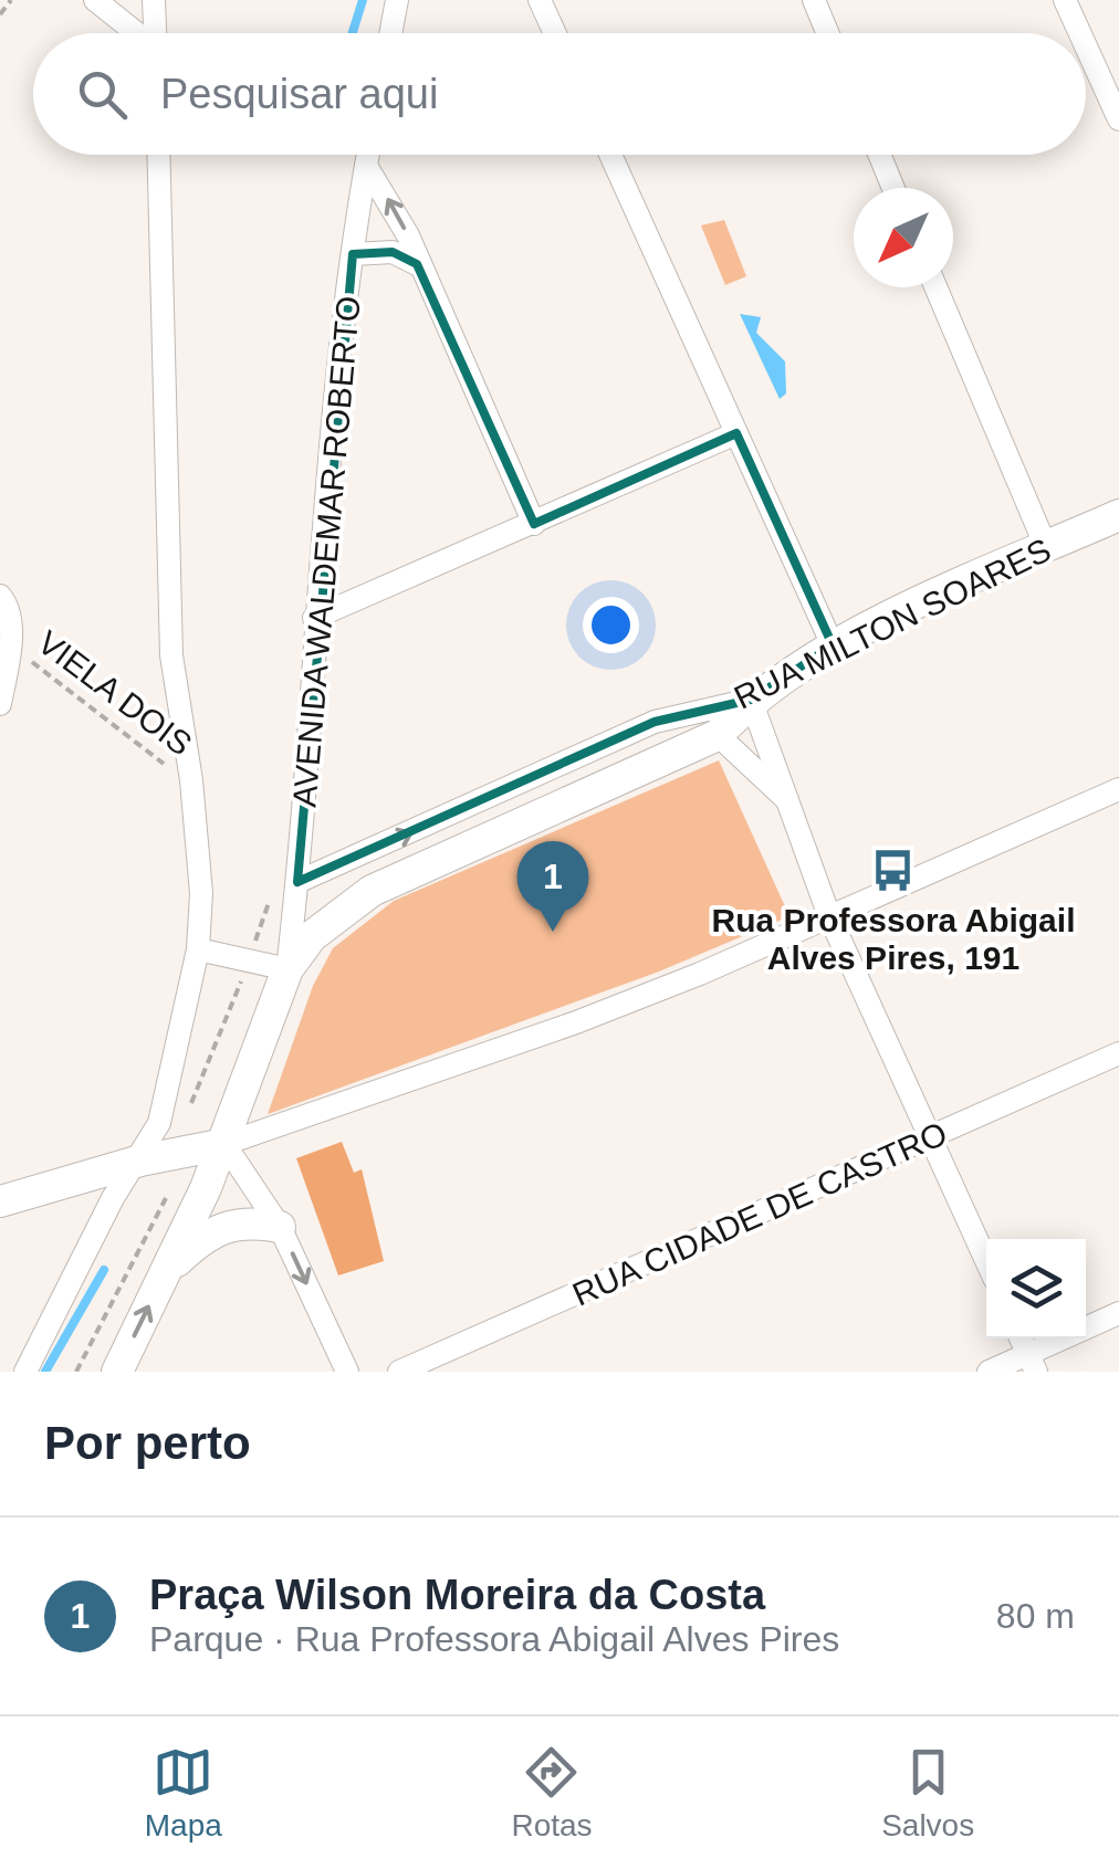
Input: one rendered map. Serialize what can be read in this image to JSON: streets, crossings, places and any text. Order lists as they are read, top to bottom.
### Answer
{
  "streets": {
    "main road": ["AVENIDA WALDEMAR ROBERTO", "RUA MILTON SOARES"],
    "street": ["RUA CIDADE DE CASTRO"],
    "path": ["VIELA DOIS"]
  },
  "crossings": [
    ["AVENIDA WALDEMAR ROBERTO", "RUA MILTON SOARES"]
  ],
  "one_way": ["RUA MILTON SOARES"],
  "places": {
    "bus stop": ["Rua Professora Abigail Alves Pires, 191"]
  },
  "north": "bottom left",
  "page": {
    "search": "Pesquisar aqui",
    "pins": "1",
    "heading": "Por perto",
    "list": [
      {
        "mark": "1",
        "name": "Praça Wilson Moreira da Costa",
        "note": "Parque · Rua Professora Abigail Alves Pires",
        "value": "80 m"
      }
    ],
    "nav": ["Mapa", "Rotas", "Salvos"]
  }
}
